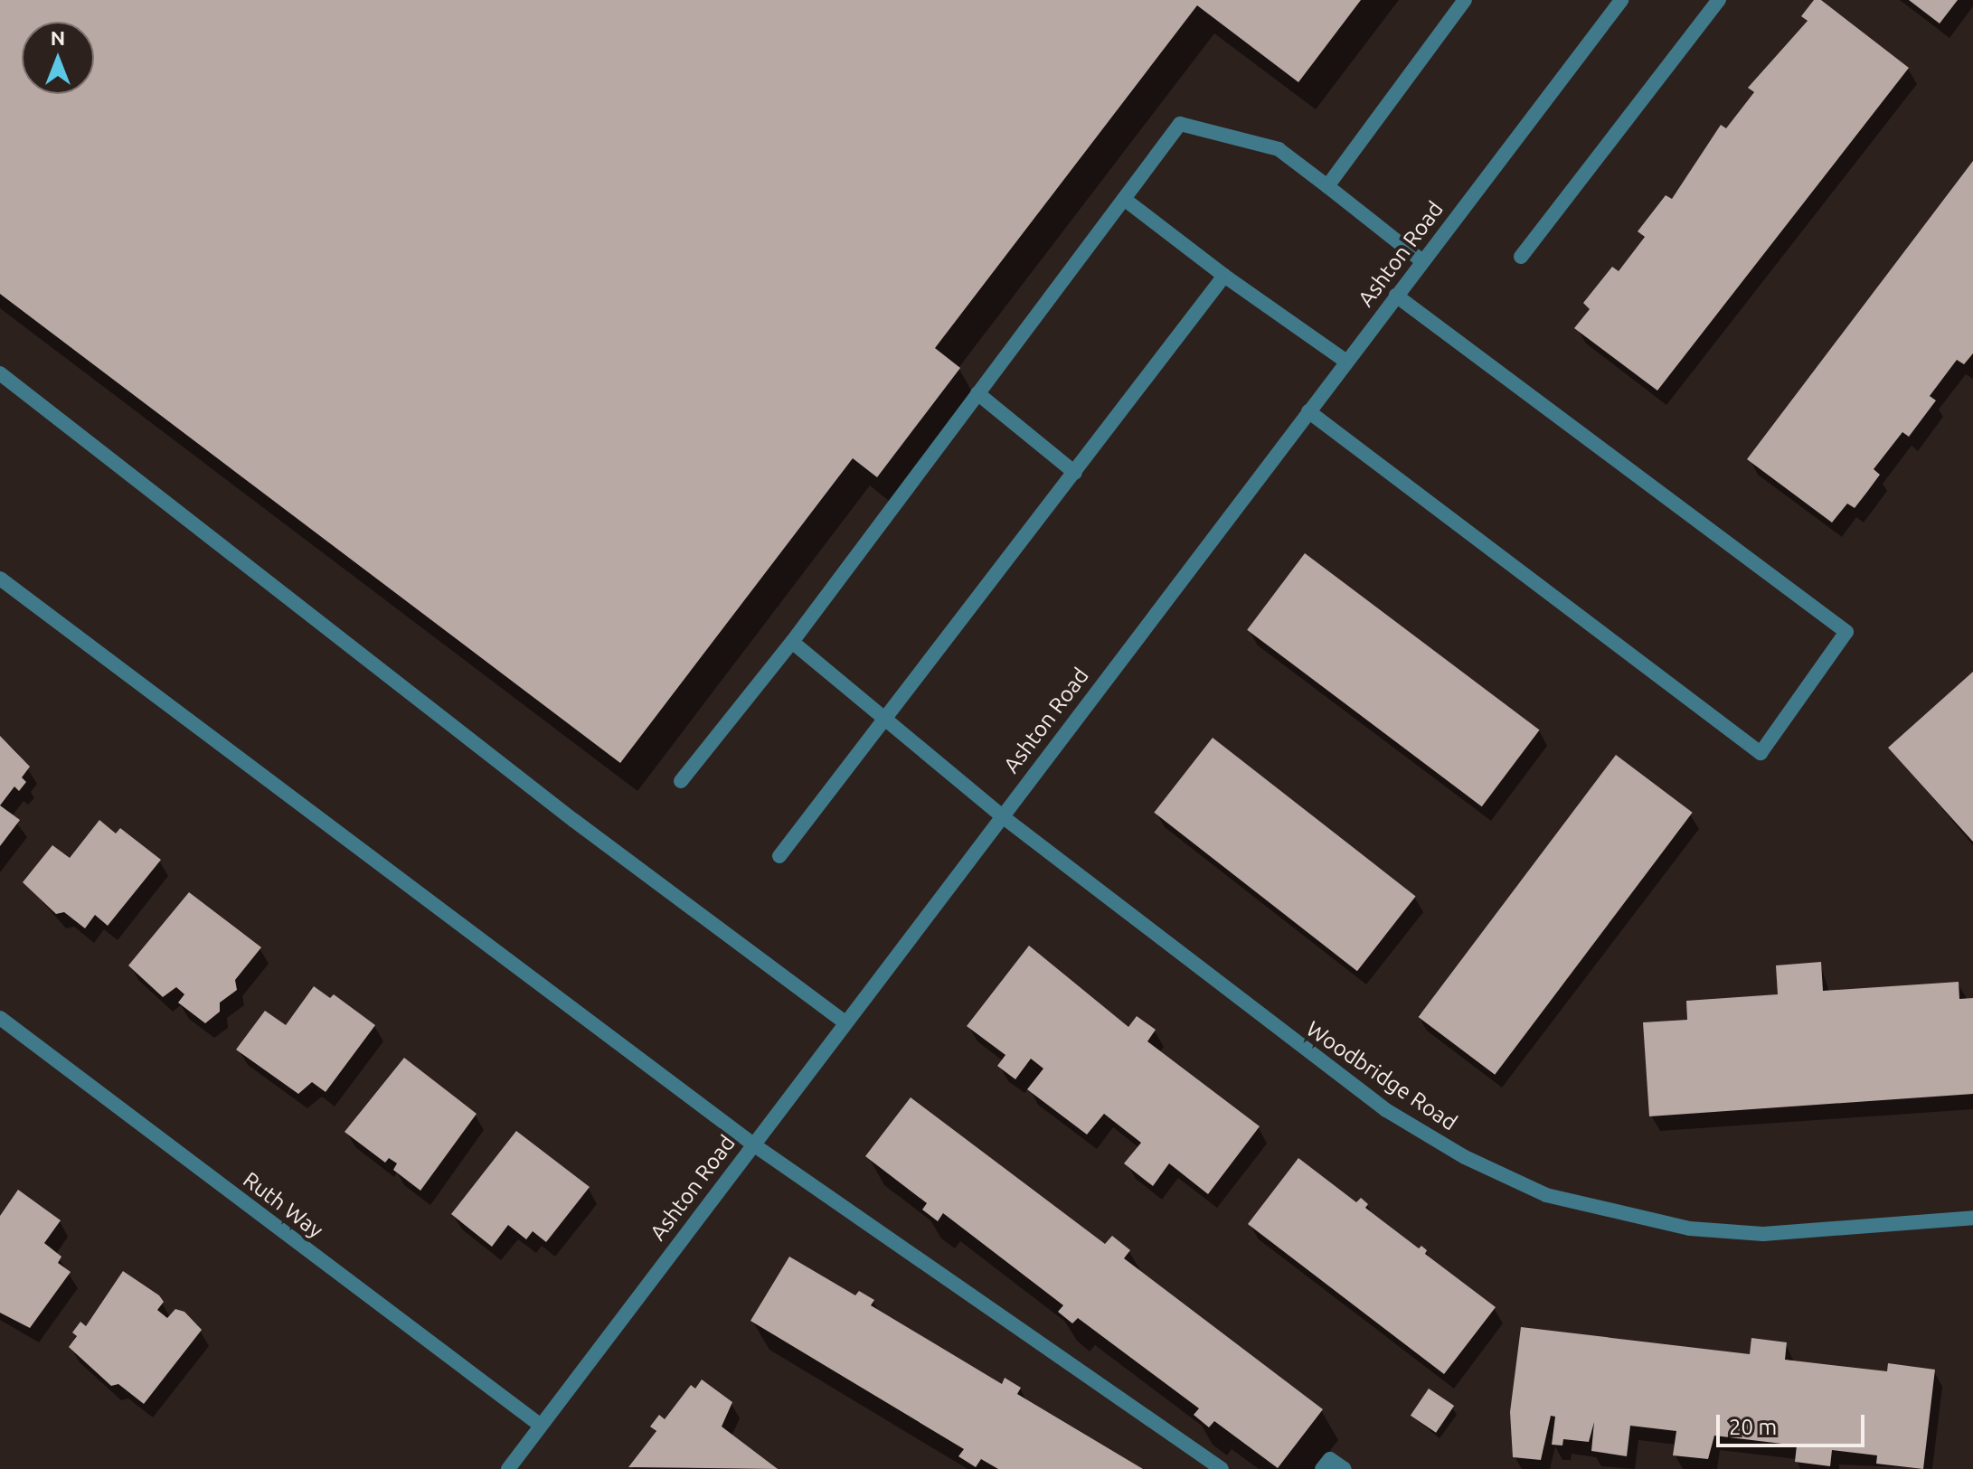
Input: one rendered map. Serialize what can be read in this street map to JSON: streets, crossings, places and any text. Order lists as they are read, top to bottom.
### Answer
{
  "streets": {
    "street": ["Ashton Road", "Woodbridge Road", "Ruth Way"]
  },
  "crossings": [
    ["Ashton Road", "Woodbridge Road"],
    ["Ashton Road", "Ruth Way"]
  ],
  "scale_bar": "20 m",
  "north": "top"
}
